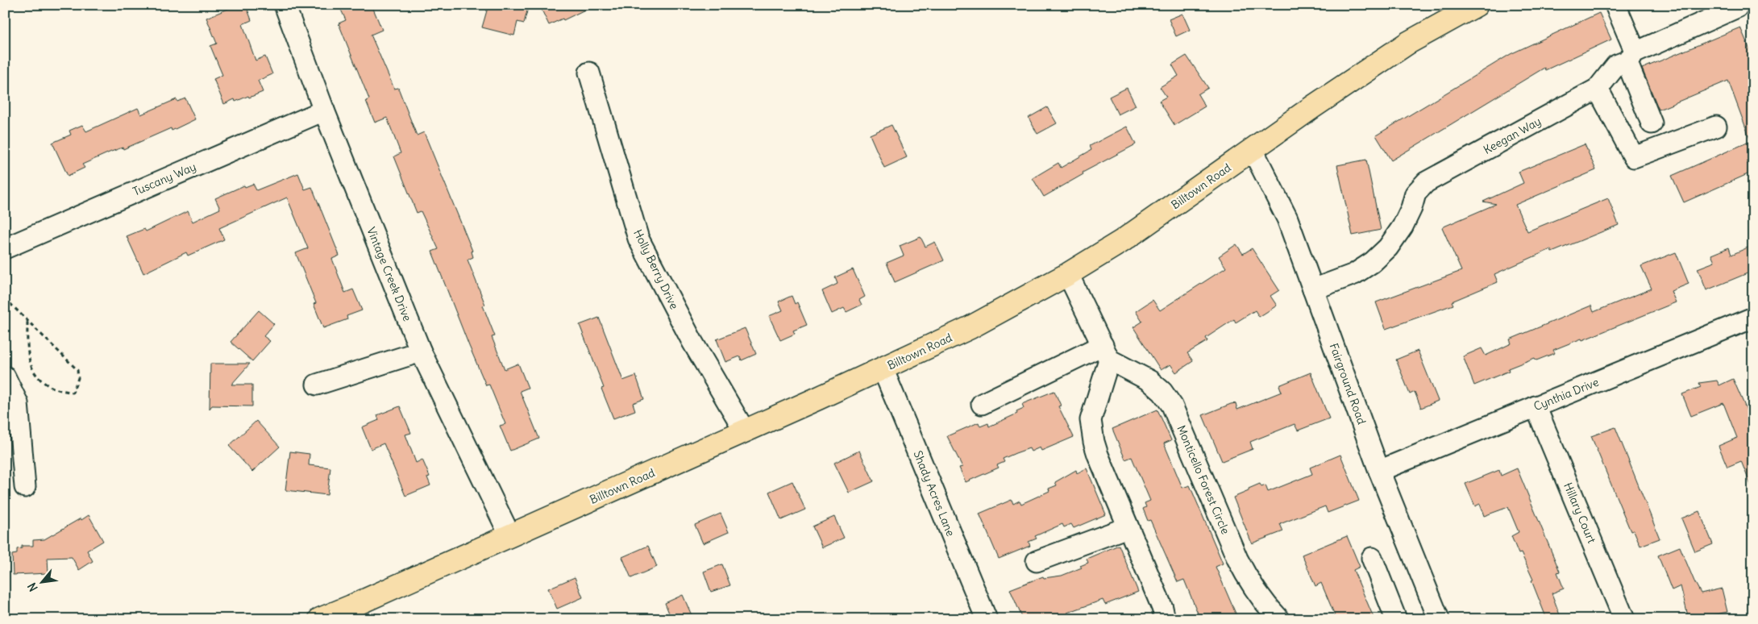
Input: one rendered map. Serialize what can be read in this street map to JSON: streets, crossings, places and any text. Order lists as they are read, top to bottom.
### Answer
{
  "streets": {
    "main road": ["Billtown Road"],
    "street": [
      "Keegan Way",
      "Tuscany Way",
      "Holly Berry Drive",
      "Vintage Creek Drive",
      "Fairground Road",
      "Cynthia Drive",
      "Monticello Forest Circle",
      "Shady Acres Lane",
      "Hillary Court"
    ]
  },
  "crossings": [
    ["Keegan Way", "Fairground Road"],
    ["Tuscany Way", "Vintage Creek Drive"],
    ["Billtown Road", "Holly Berry Drive"],
    ["Billtown Road", "Vintage Creek Drive"],
    ["Billtown Road", "Fairground Road"],
    ["Billtown Road", "Shady Acres Lane"],
    ["Fairground Road", "Cynthia Drive"],
    ["Cynthia Drive", "Hillary Court"]
  ],
  "north": "bottom left"
}
